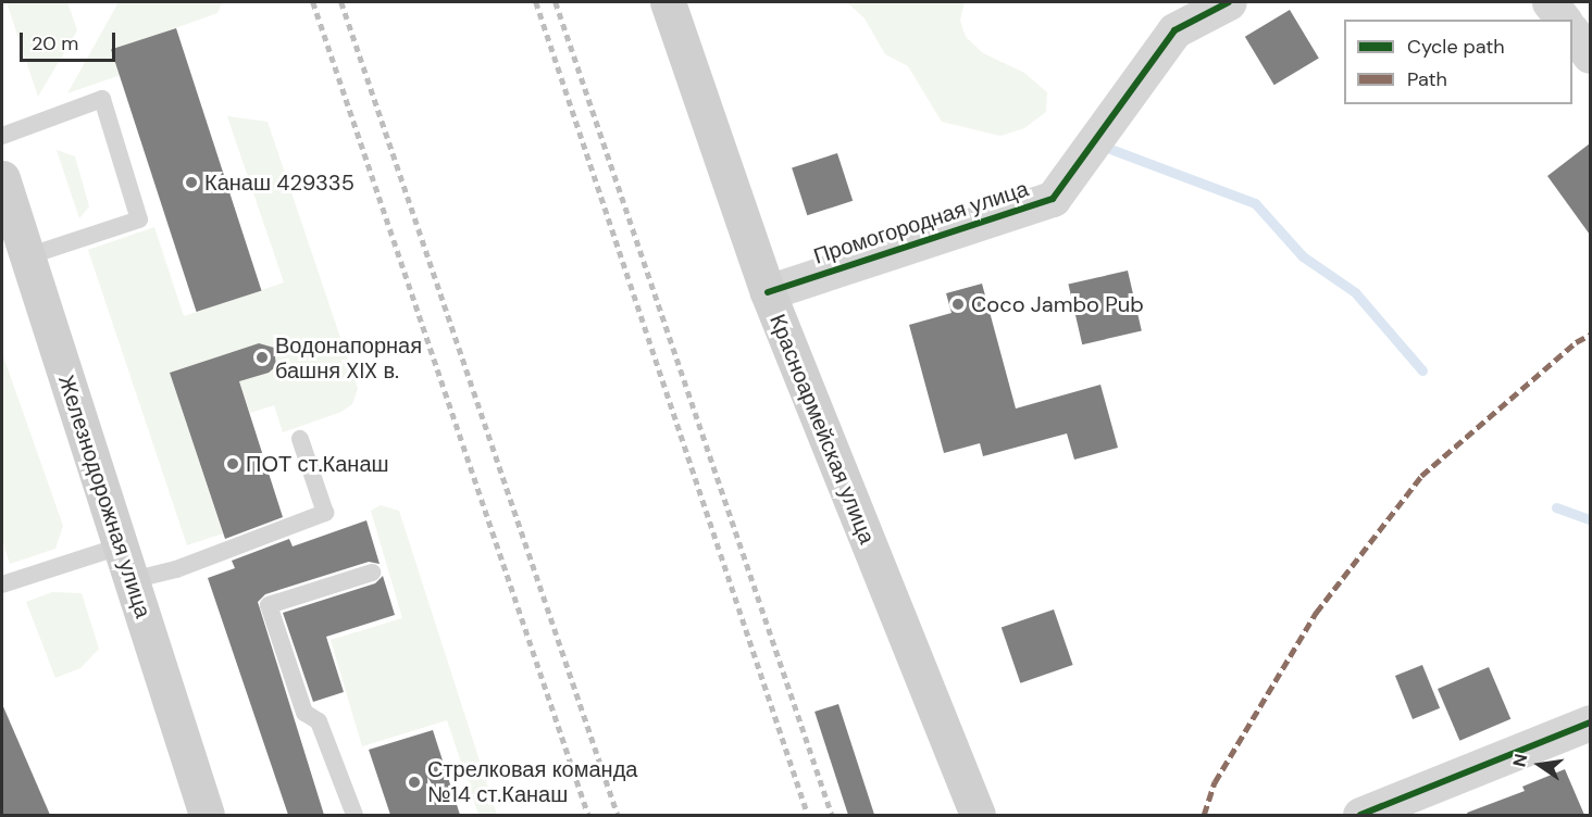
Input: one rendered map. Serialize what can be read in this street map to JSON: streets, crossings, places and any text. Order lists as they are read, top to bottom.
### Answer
{
  "streets": {
    "main road": ["Красноармейская улица", "Железнодорожная улица"],
    "street": ["Промогородная улица"]
  },
  "crossings": [
    ["Промогородная улица", "Красноармейская улица"]
  ],
  "places": [
    "Канаш 429335",
    "Coco Jambo Pub",
    "Водонапорная башня XIX в.",
    "ПОТ ст.Канаш",
    "Стрелковая команда №14 ст.Канаш"
  ],
  "legend": ["Cycle path", "Path"],
  "scale_bar": "20 m",
  "north": "left"
}
